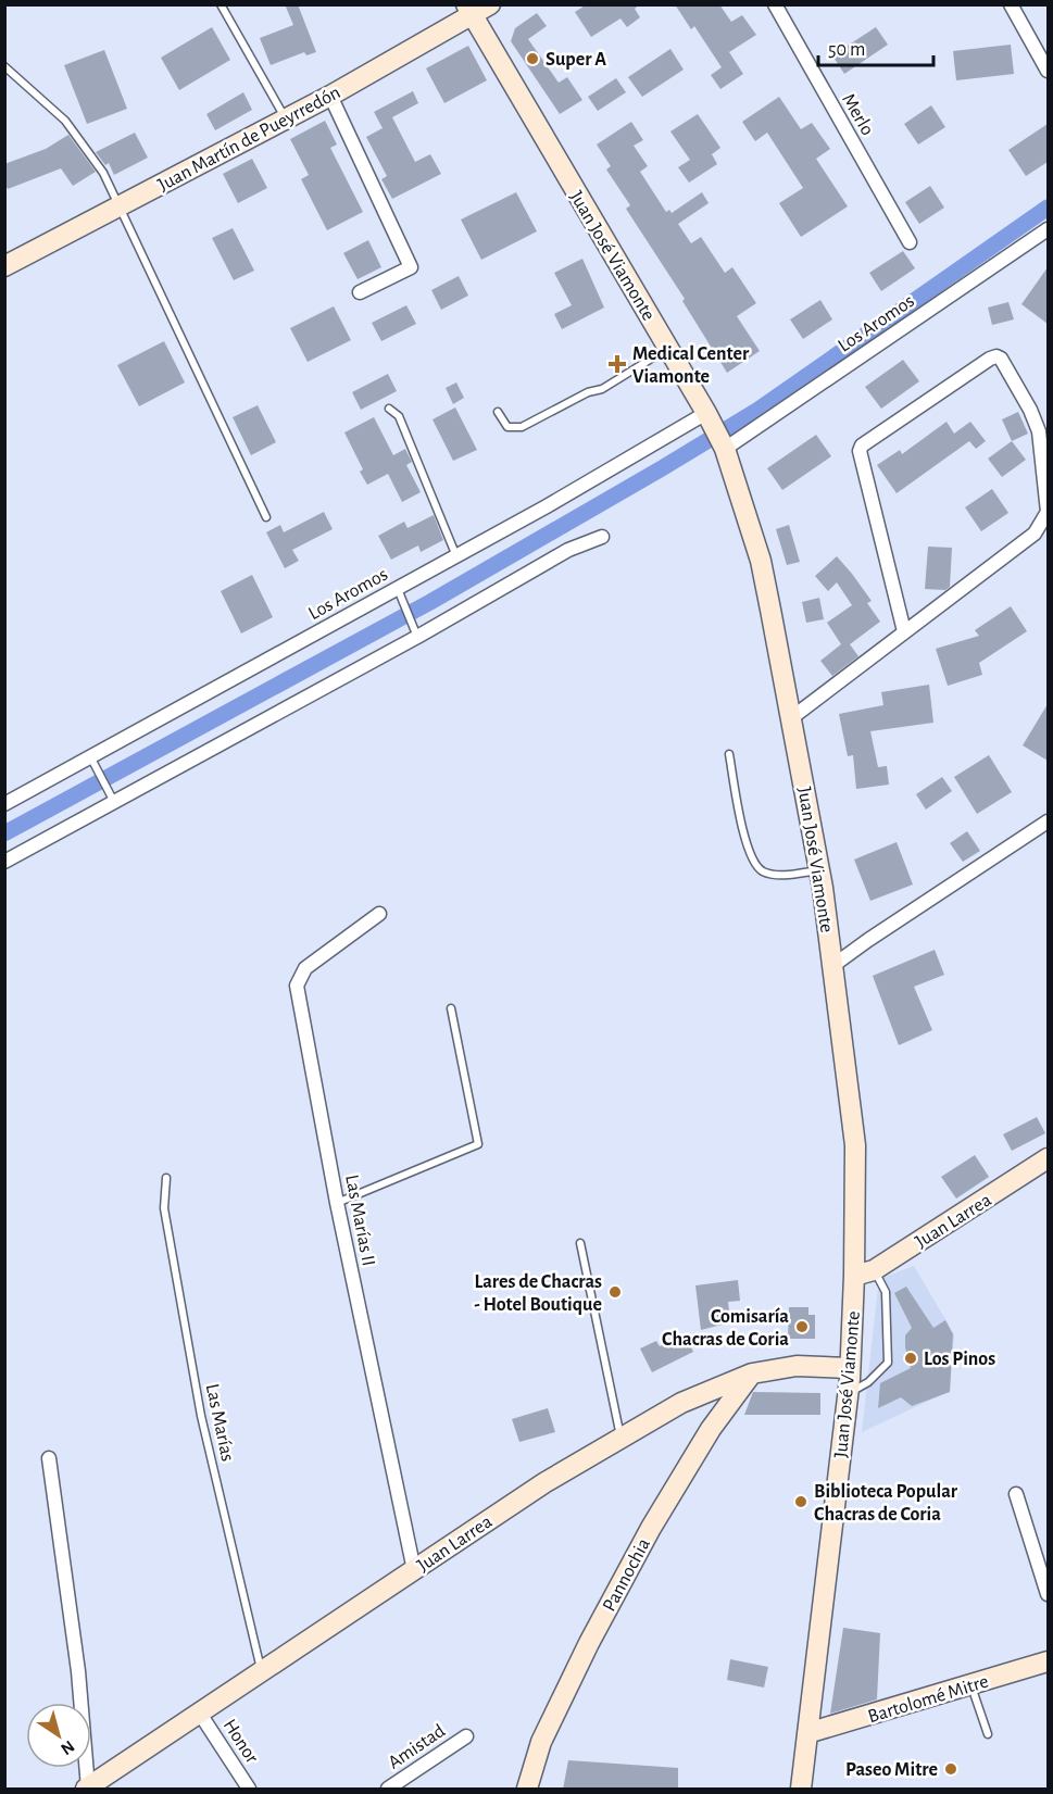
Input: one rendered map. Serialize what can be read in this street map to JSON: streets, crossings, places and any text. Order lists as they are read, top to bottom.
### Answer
{
  "streets": {
    "main road": [
      "Juan Martín de Pueyrredón",
      "Juan José Viamonte",
      "Juan Larrea",
      "Pannochia",
      "Bartolomé Mitre"
    ],
    "street": [
      "Merlo",
      "Los Aromos",
      "Las Marías II",
      "Honor",
      "Amistad"
    ],
    "lane": ["Las Marías"]
  },
  "crossings": [
    ["Juan Martín de Pueyrredón", "Juan José Viamonte"],
    ["Juan José Viamonte", "Los Aromos"],
    ["Juan José Viamonte", "Juan Larrea"],
    ["Juan José Viamonte", "Bartolomé Mitre"],
    ["Las Marías II", "Juan Larrea"],
    ["Juan Larrea", "Las Marías"],
    ["Juan Larrea", "Pannochia"],
    ["Juan Larrea", "Honor"]
  ],
  "places": {
    "other": [
      "Super A",
      "Lares de Chacras - Hotel Boutique",
      "Comisaría Chacras de Coria",
      "Los Pinos",
      "Biblioteca Popular Chacras de Coria",
      "Paseo Mitre"
    ],
    "health": ["Medical Center Viamonte"]
  },
  "scale_bar": "50 m",
  "north": "bottom right"
}
